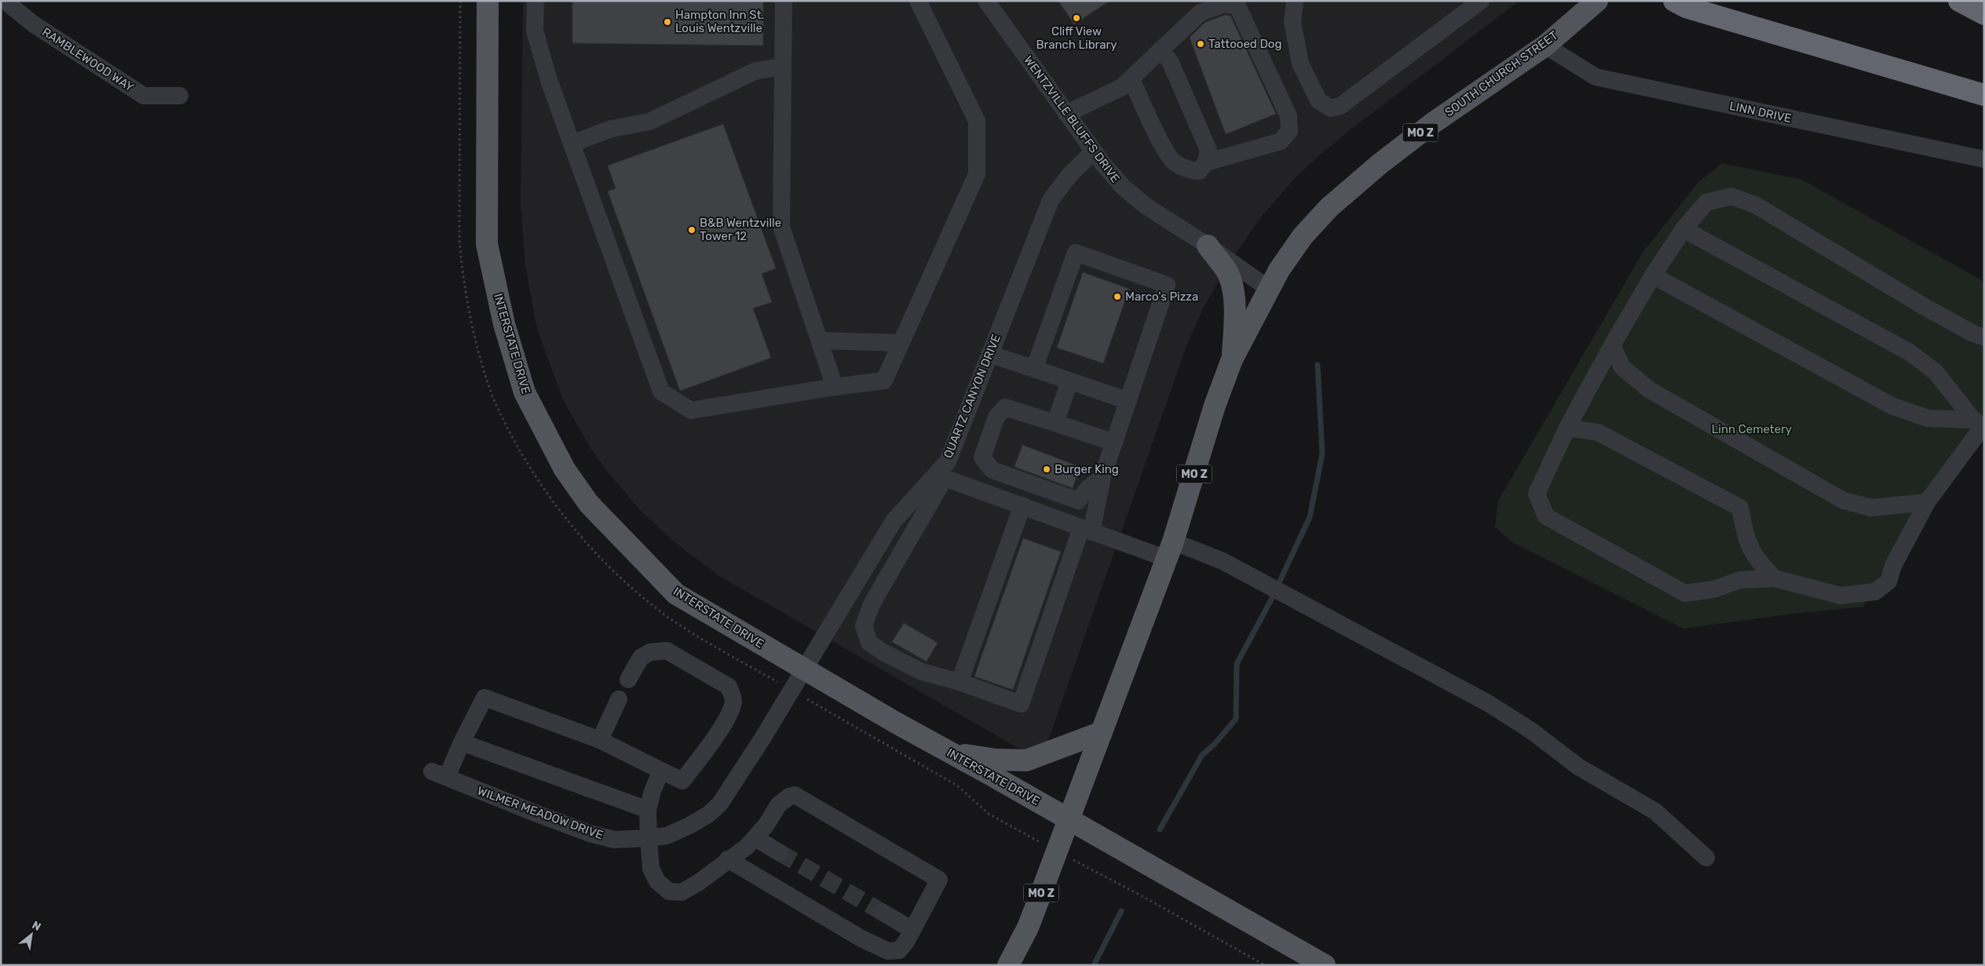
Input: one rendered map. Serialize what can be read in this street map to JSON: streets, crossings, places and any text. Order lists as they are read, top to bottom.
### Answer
{
  "streets": {
    "main road": ["SOUTH CHURCH STREET", "MO Z", "INTERSTATE DRIVE"],
    "street": [
      "RAMBLEWOOD WAY",
      "LINN DRIVE",
      "WENTZVILLE BLUFFS DRIVE",
      "QUARTZ CANYON DRIVE",
      "WILMER MEADOW DRIVE"
    ]
  },
  "crossings": [
    ["SOUTH CHURCH STREET", "LINN DRIVE"],
    ["SOUTH CHURCH STREET", "WENTZVILLE BLUFFS DRIVE"],
    ["SOUTH CHURCH STREET", "MO Z"],
    ["WENTZVILLE BLUFFS DRIVE", "QUARTZ CANYON DRIVE"],
    ["MO Z", "INTERSTATE DRIVE"],
    ["INTERSTATE DRIVE", "QUARTZ CANYON DRIVE"],
    ["INTERSTATE DRIVE", "WILMER MEADOW DRIVE"],
    ["QUARTZ CANYON DRIVE", "WILMER MEADOW DRIVE"]
  ],
  "parks": ["Linn Cemetery"],
  "places": [
    "Cliff View Branch Library",
    "Hampton Inn St. Louis Wentzville",
    "Tattooed Dog",
    "B&B Wentzville Tower 12",
    "Marco's Pizza",
    "Burger King"
  ],
  "north": "top right"
}
